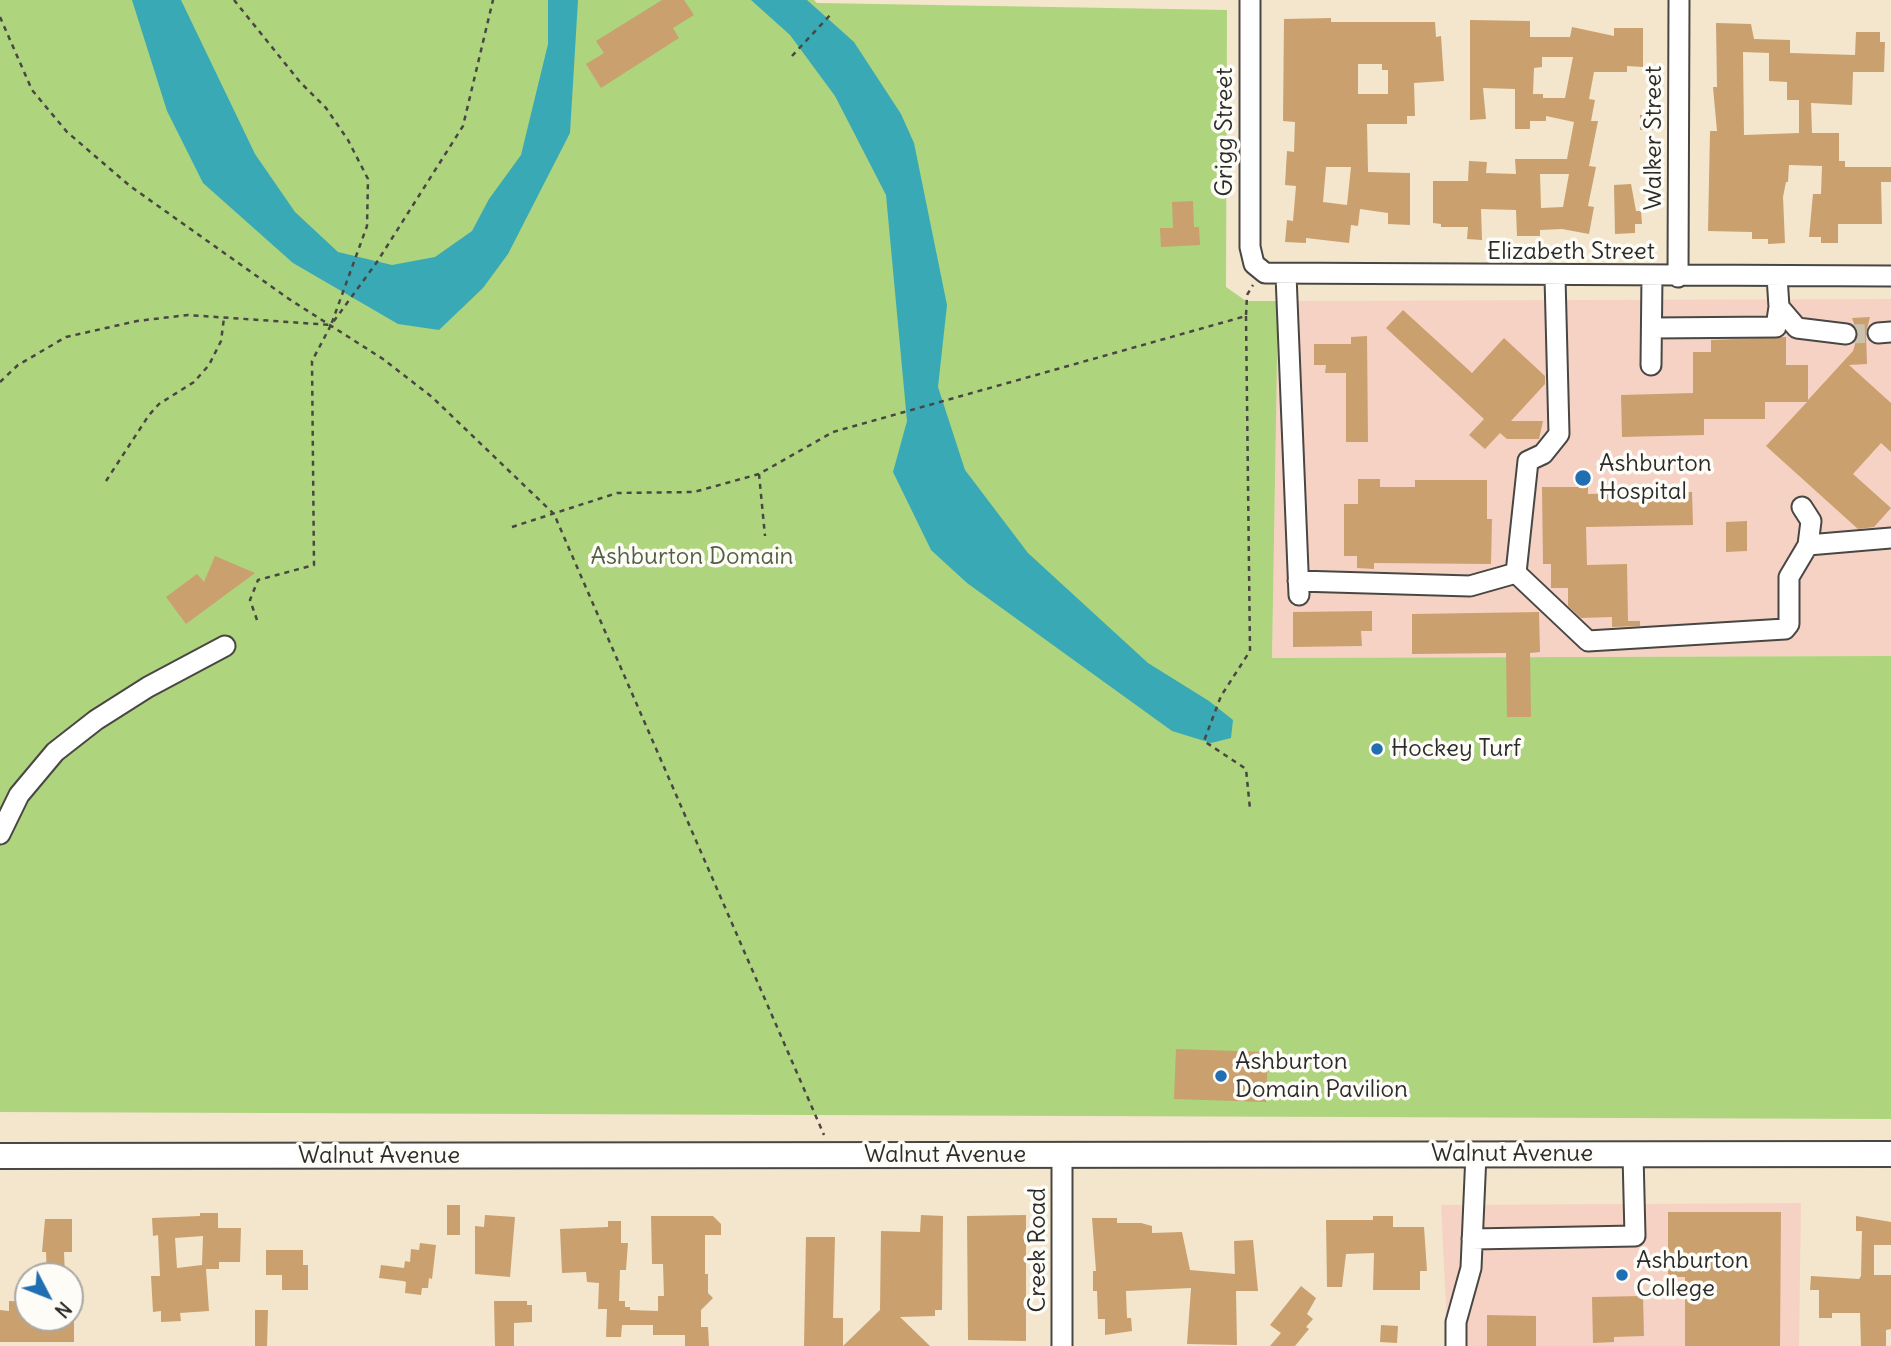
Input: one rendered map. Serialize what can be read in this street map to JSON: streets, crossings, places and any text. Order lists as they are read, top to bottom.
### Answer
{
  "streets": {
    "main road": ["Walnut Avenue"],
    "street": [
      "Grigg Street",
      "Walker Street",
      "Elizabeth Street",
      "Creek Road"
    ]
  },
  "crossings": [
    ["Grigg Street", "Elizabeth Street"],
    ["Walker Street", "Elizabeth Street"],
    ["Walnut Avenue", "Creek Road"]
  ],
  "parks": ["Ashburton Domain"],
  "places": [
    "Ashburton Hospital",
    "Hockey Turf",
    "Ashburton Domain Pavilion",
    "Ashburton College"
  ],
  "north": "bottom right"
}
